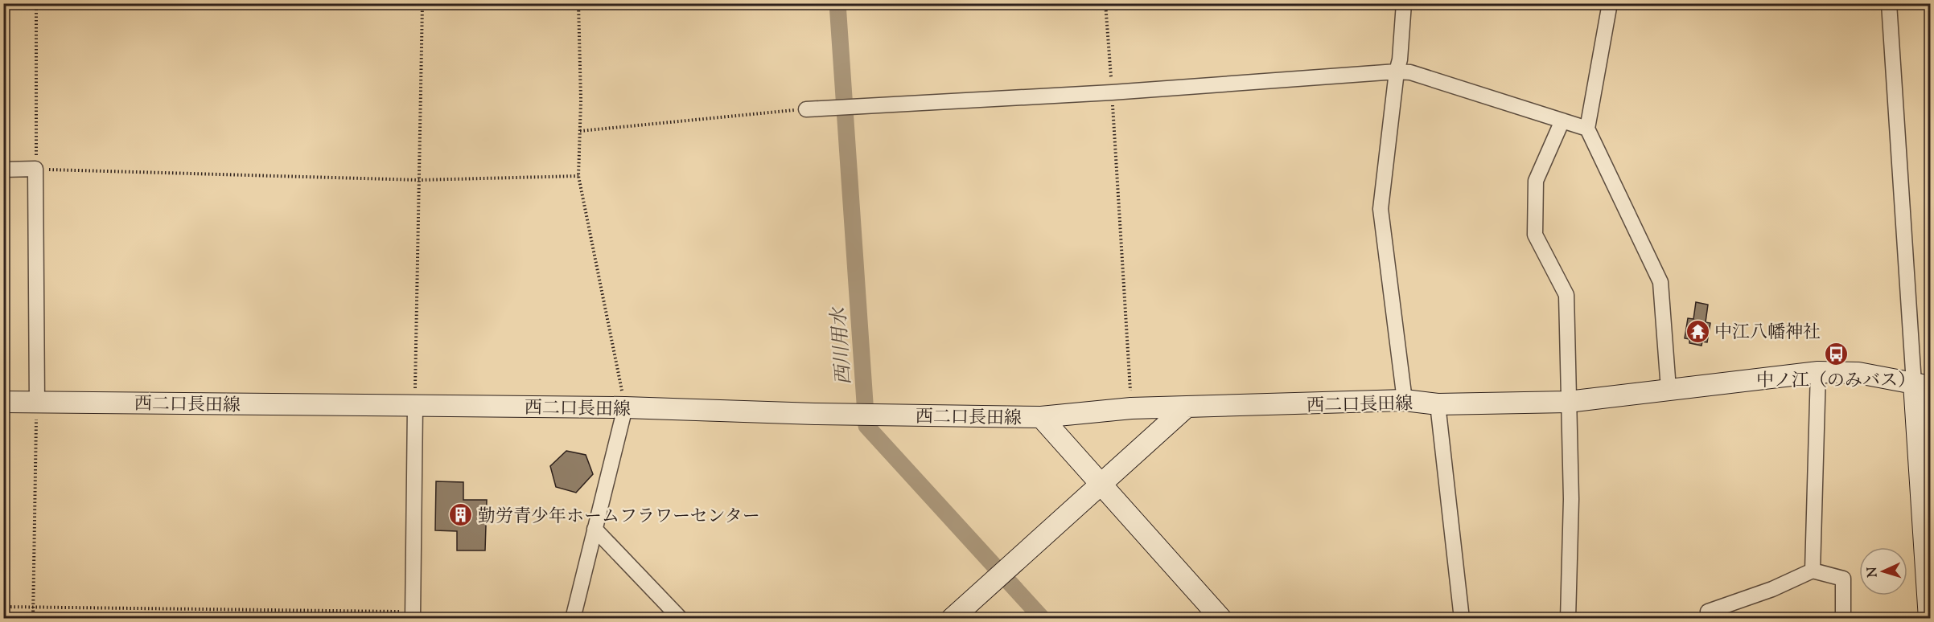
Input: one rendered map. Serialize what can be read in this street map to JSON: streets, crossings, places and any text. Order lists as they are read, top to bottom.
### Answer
{
  "streets": {
    "main road": ["西二口長田線"]
  },
  "water": ["西川用水"],
  "places": {
    "temple": ["中江八幡神社"],
    "bus stop": ["中ノ江（のみバス）"],
    "building": ["勤労青少年ホームフラワーセンター"]
  },
  "north": "left"
}
